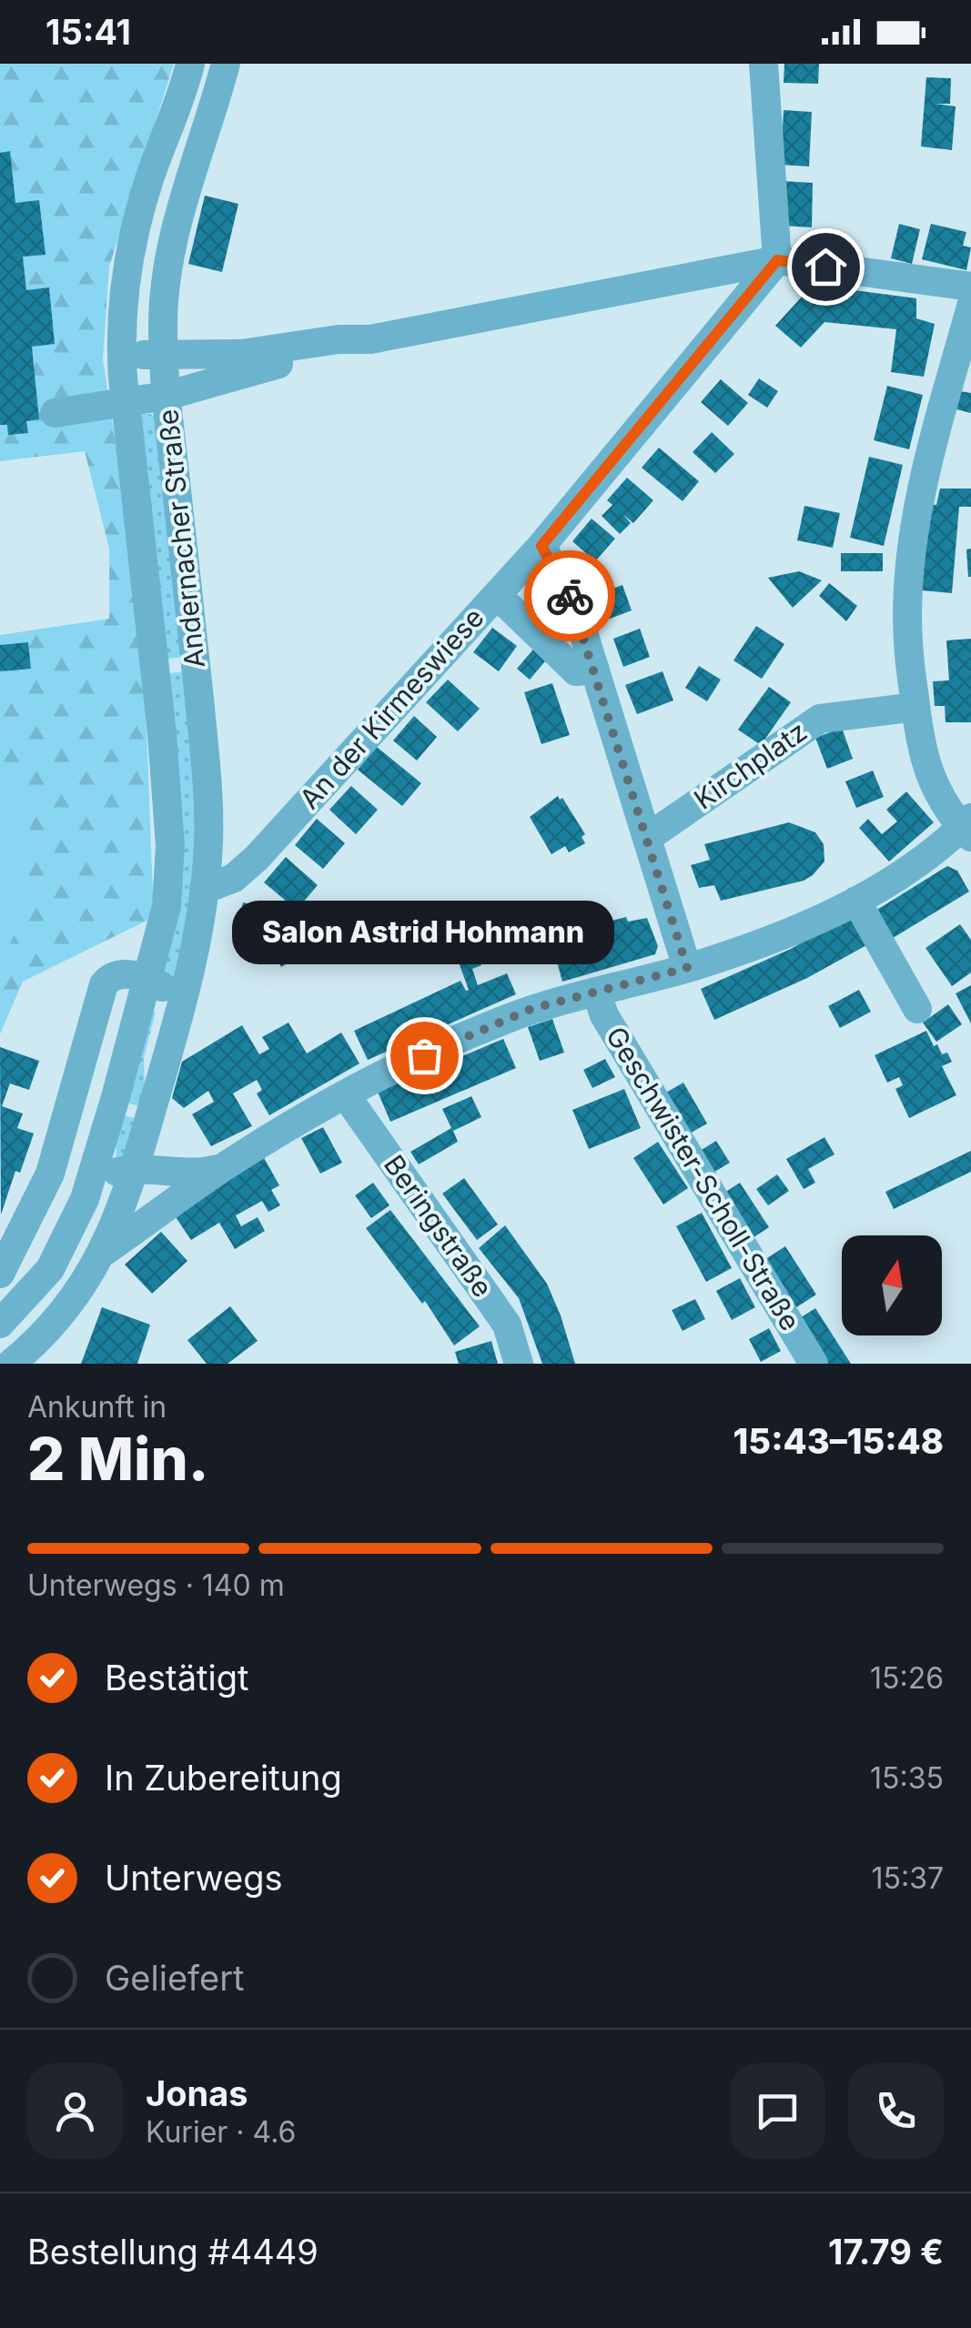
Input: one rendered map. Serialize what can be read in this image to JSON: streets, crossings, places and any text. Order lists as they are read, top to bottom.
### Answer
{
  "streets": {
    "street": [
      "Andernacher Straße",
      "An der Kirmeswiese",
      "Kirchplatz",
      "Geschwister-Scholl-Straße",
      "Beringstraße"
    ]
  },
  "crossings": [
    ["Andernacher Straße", "An der Kirmeswiese"]
  ],
  "places": ["Salon Astrid Hohmann"],
  "north": "top",
  "page": {
    "status": "15:41",
    "bubble": "Salon Astrid Hohmann",
    "heading": ["2 Min.", "Ankunft in", "15:43–15:48"],
    "panel": [
      "Jonas",
      "Kurier · 4.6",
      "Bestellung #4449",
      "17.79 €"
    ],
    "bar": "Unterwegs · 140 m",
    "list": [
      ["Bestätigt", "15:26"],
      ["In Zubereitung", "15:35"],
      ["Unterwegs", "15:37"],
      "Geliefert"
    ]
  }
}
